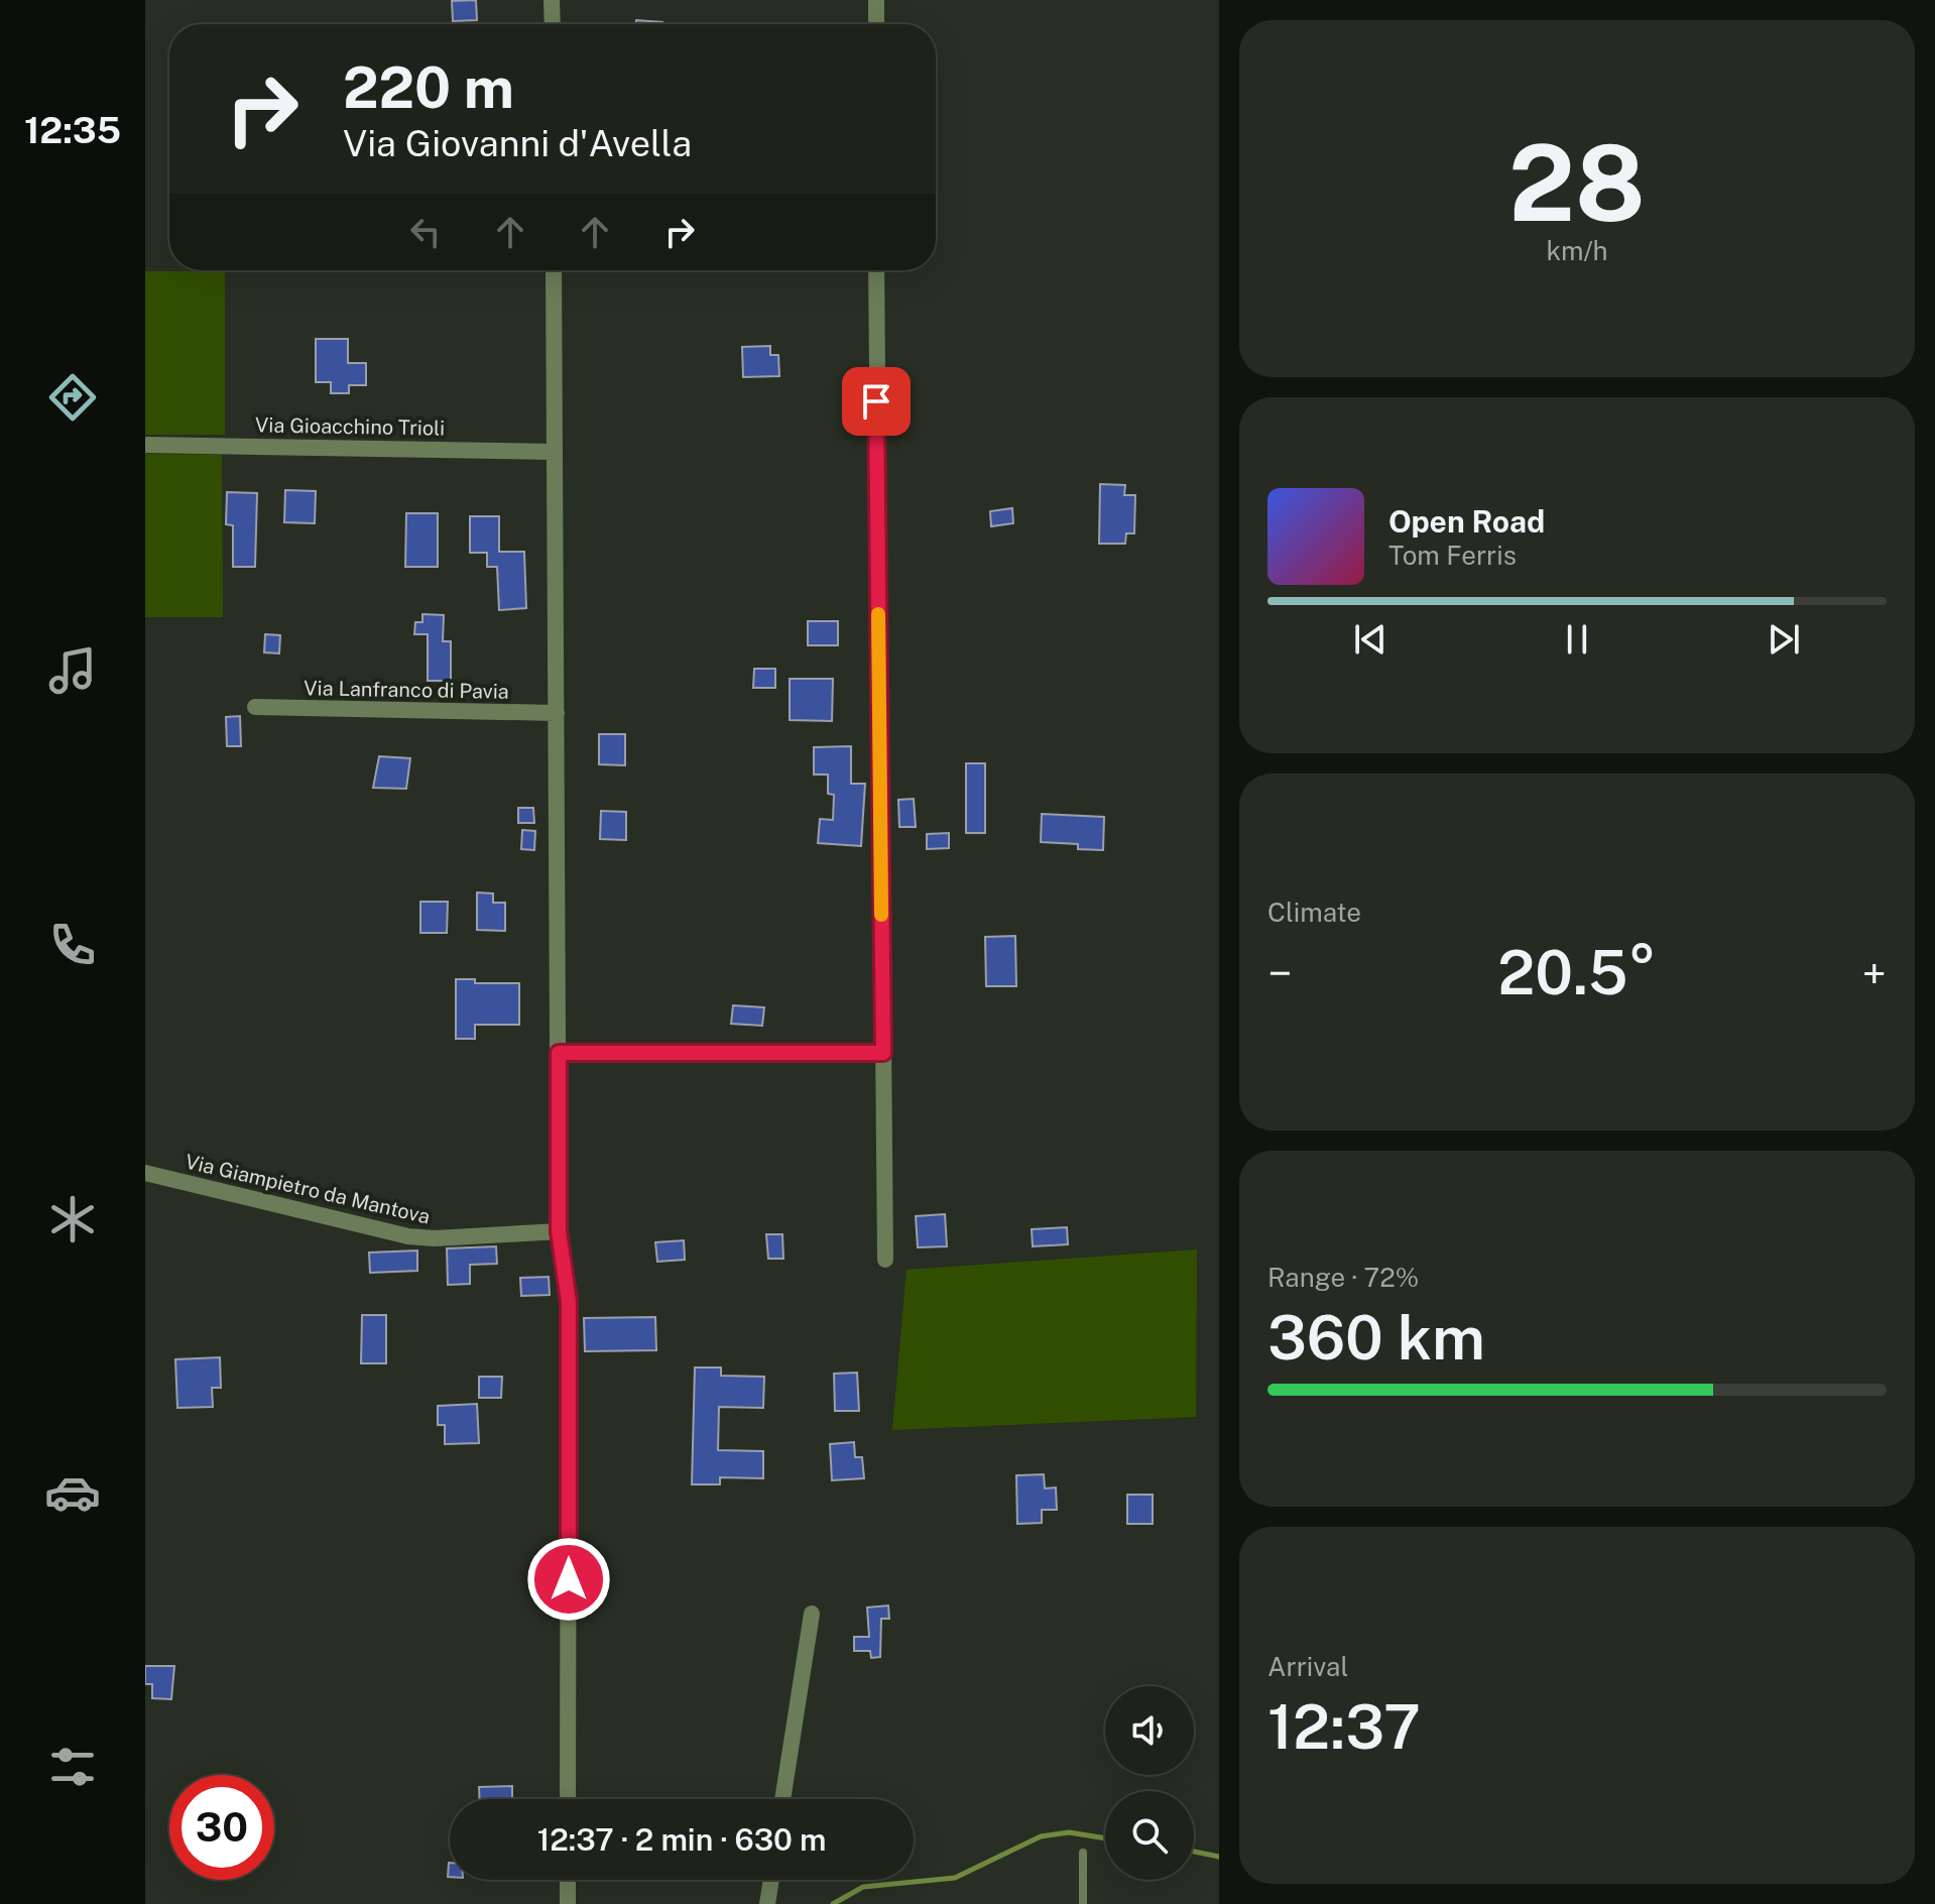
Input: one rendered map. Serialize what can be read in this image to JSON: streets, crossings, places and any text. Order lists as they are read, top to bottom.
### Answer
{
  "streets": {
    "street": ["Via Gioacchino Trioli", "Via Lanfranco di Pavia", "Via Giampietro da Mantova"]
  },
  "page": {
    "tabs": "12:35",
    "tile": [
      ["28", "km/h"],
      "Climate",
      ["Range · 72%", "360 km"],
      ["Arrival", "12:37"]
    ],
    "turn": ["220 m", "Via Giovanni d'Avella"],
    "song": ["Open Road", "Tom Ferris"],
    "heat": ["−", "20.5°", "+"],
    "limit": "30",
    "trip": "12:37 · 2 min · 630 m"
  }
}
